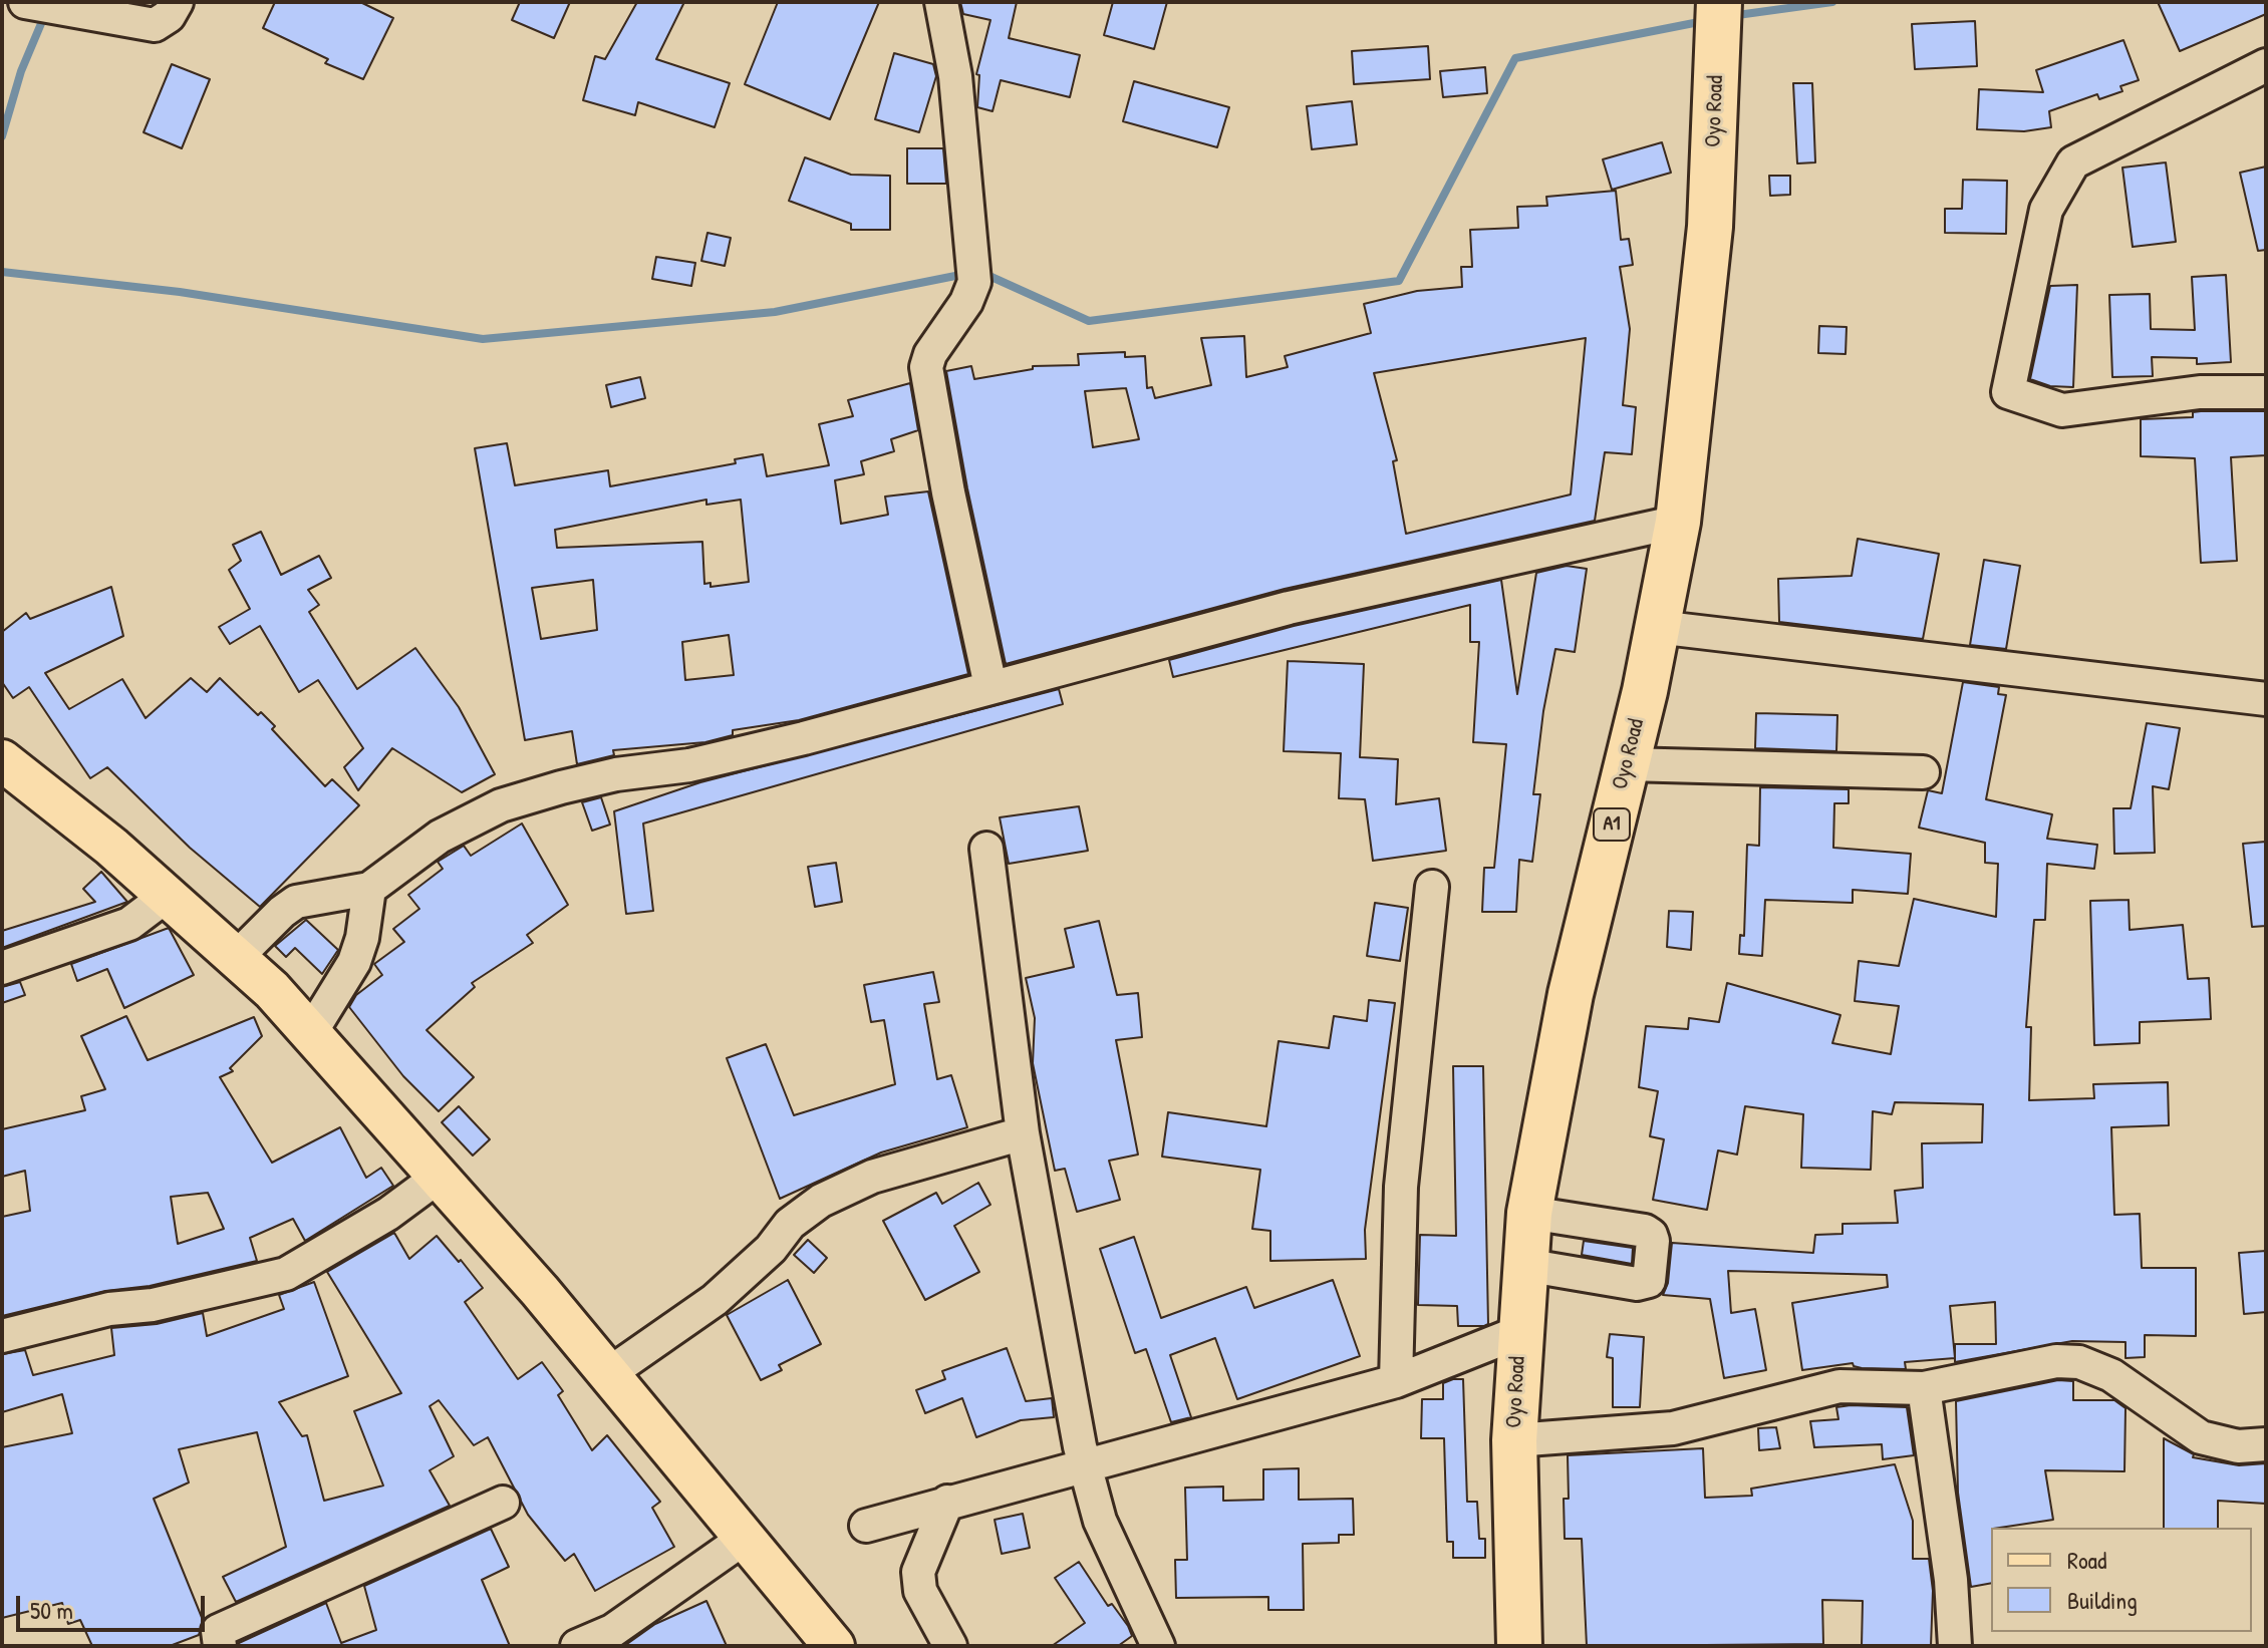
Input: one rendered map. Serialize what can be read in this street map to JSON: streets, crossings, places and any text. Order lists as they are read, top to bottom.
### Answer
{
  "streets": {
    "highway": ["Oyo Road", "A1"]
  },
  "legend": ["Road", "Building"],
  "scale_bar": "50 m"
}
